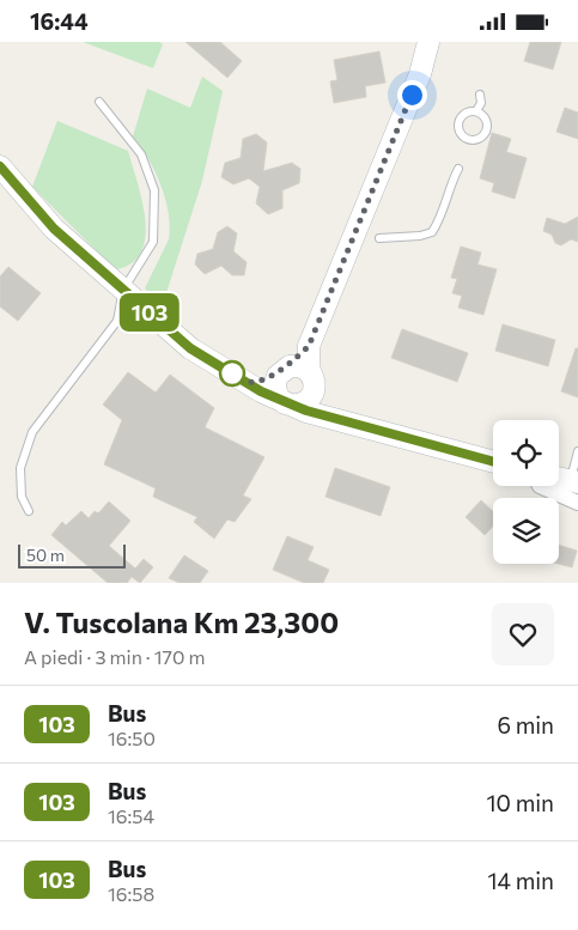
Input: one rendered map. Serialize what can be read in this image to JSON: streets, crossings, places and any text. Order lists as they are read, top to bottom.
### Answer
{
  "lines": ["bus line 103"],
  "scale_bar": "50 m",
  "page": {
    "status": "16:44",
    "on_map": "103",
    "scale": "50 m",
    "heading": ["V. Tuscolana Km 23,300", "A piedi · 3 min · 170 m"],
    "list": [
      {
        "mark": "103",
        "name": "Bus",
        "note": "16:50",
        "value": "6 min"
      },
      {
        "mark": "103",
        "name": "Bus",
        "note": "16:54",
        "value": "10 min"
      },
      {
        "mark": "103",
        "name": "Bus",
        "note": "16:58",
        "value": "14 min"
      }
    ]
  }
}
